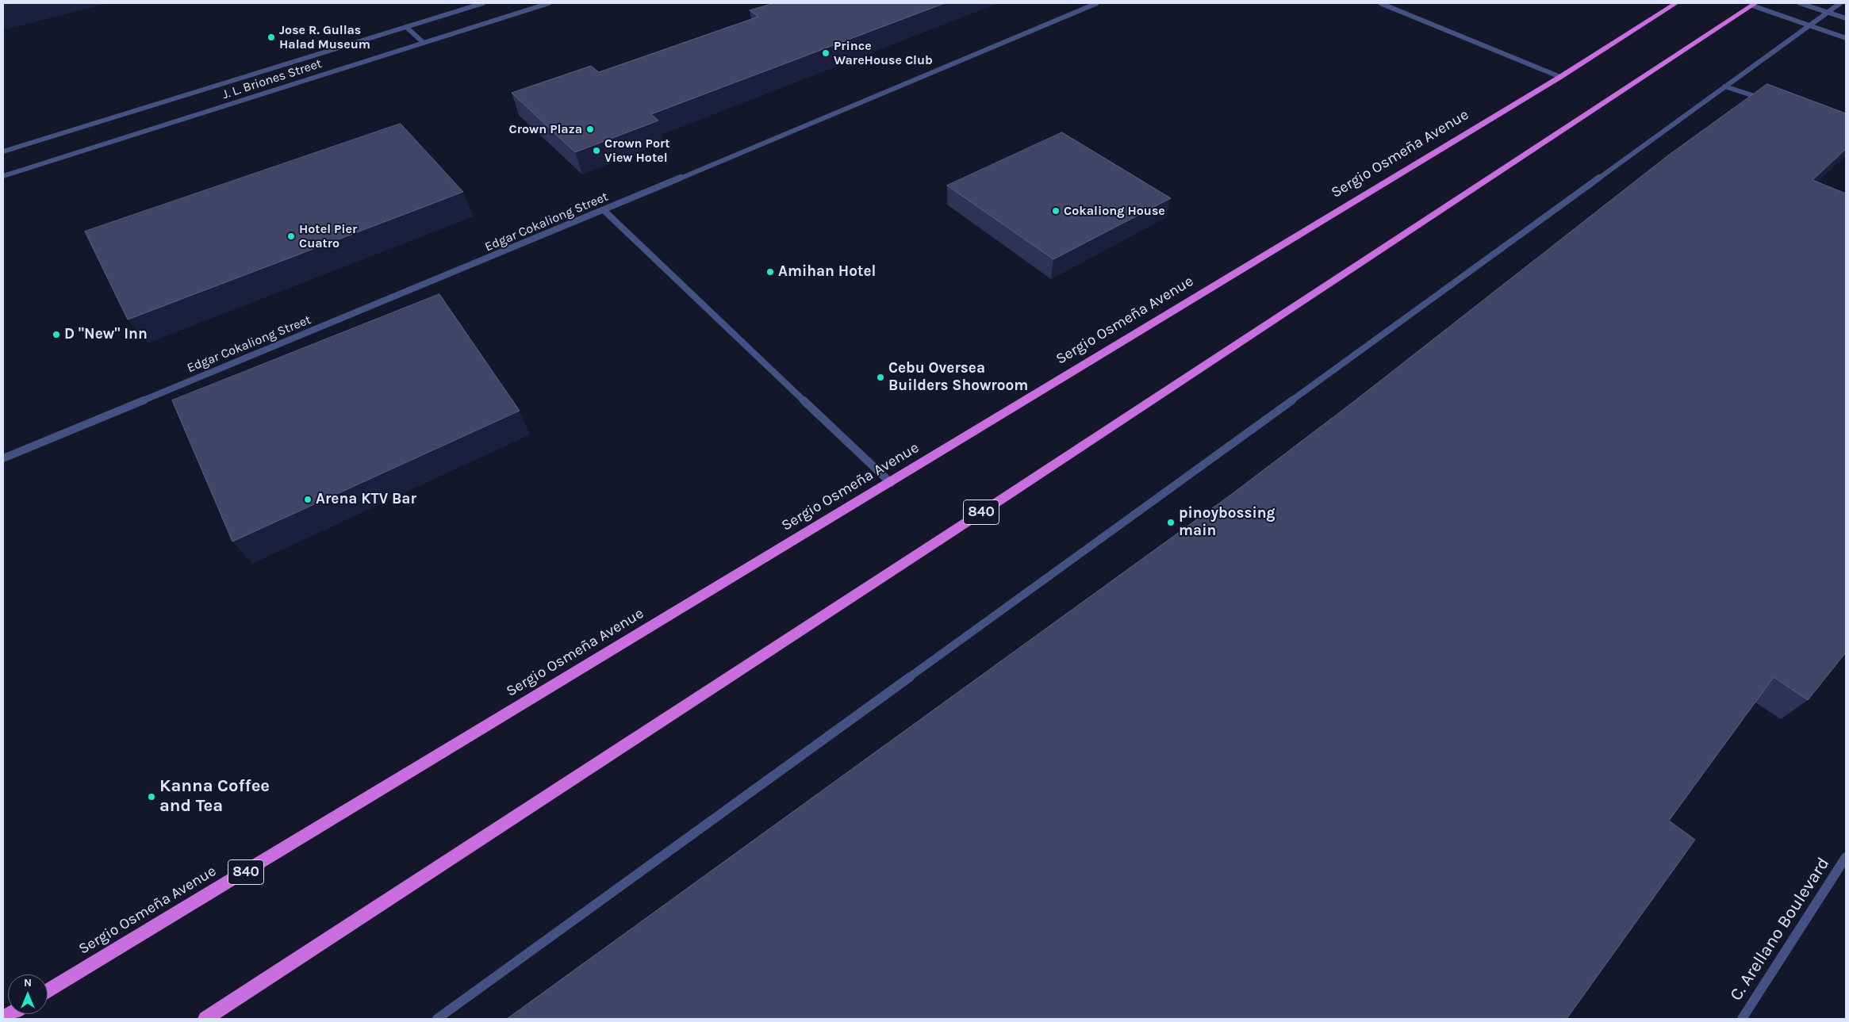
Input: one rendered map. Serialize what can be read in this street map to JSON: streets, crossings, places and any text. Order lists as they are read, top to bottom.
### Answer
{
  "streets": {
    "highway": ["Sergio Osmeña Avenue", "840"],
    "street": ["J. L. Briones Street", "Edgar Cokaliong Street", "C. Arellano Boulevard"]
  },
  "places": [
    "Jose R. Gullas Halad Museum",
    "Prince WareHouse Club",
    "Crown Plaza",
    "Crown Port View Hotel",
    "Cokaliong House",
    "Hotel Pier Cuatro",
    "Amihan Hotel",
    "D \"New\" Inn",
    "Cebu Oversea Builders Showroom",
    "Arena KTV Bar",
    "pinoybossing main",
    "Kanna Coffee and Tea"
  ],
  "north": "top"
}
